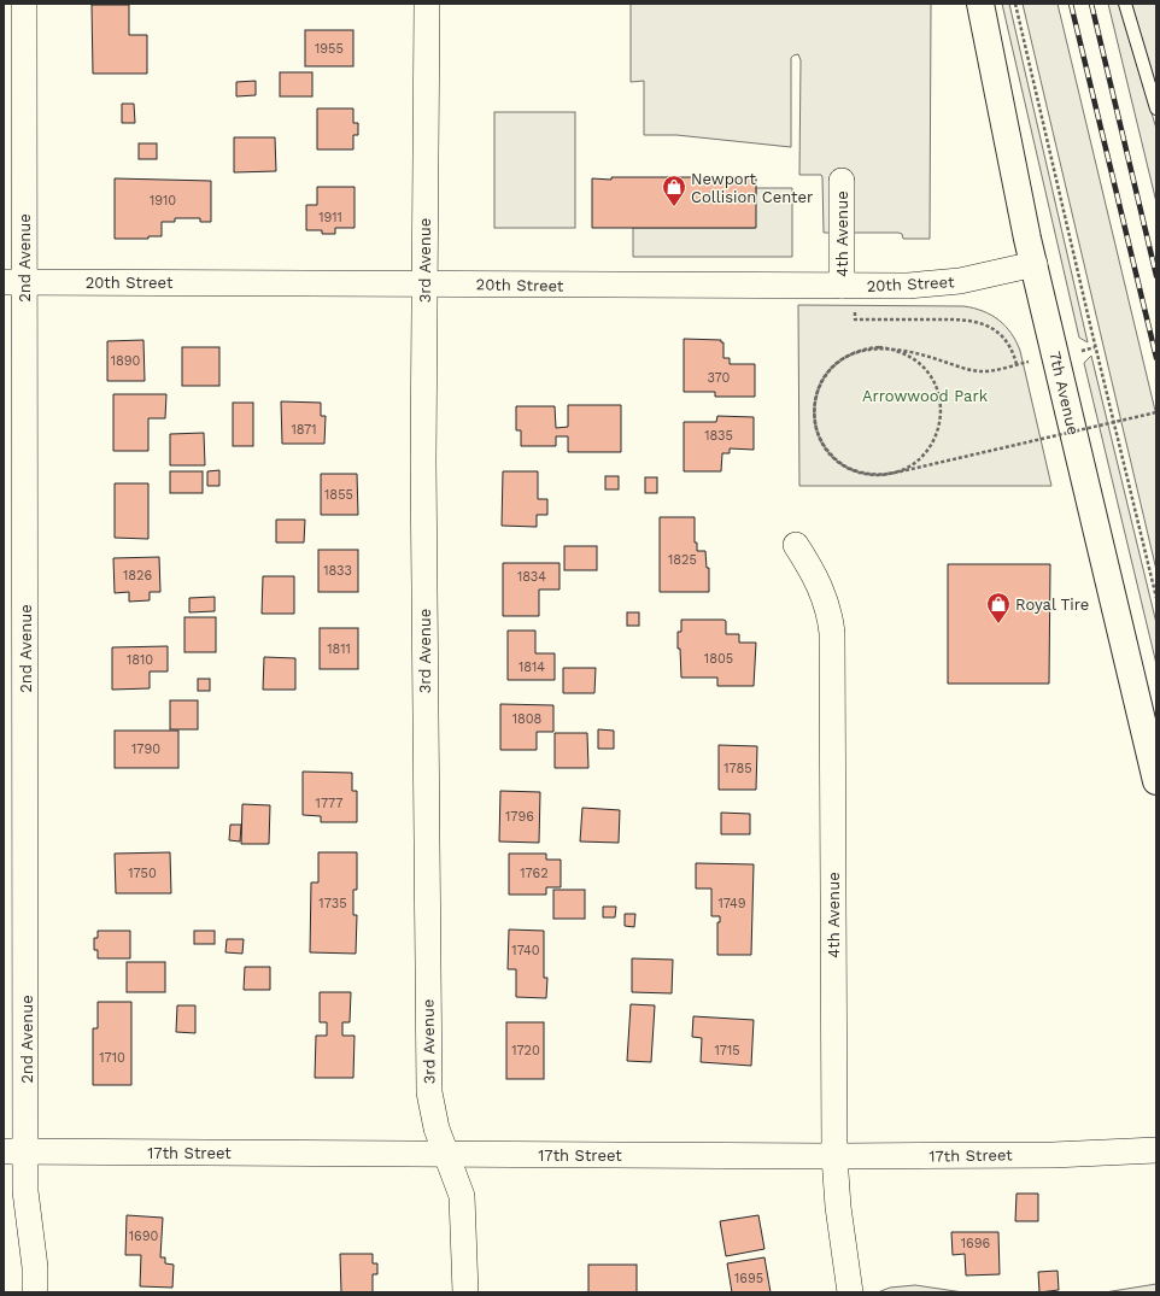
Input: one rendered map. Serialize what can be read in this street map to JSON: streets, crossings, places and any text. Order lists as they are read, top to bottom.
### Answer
{
  "streets": {
    "street": [
      "4th Avenue",
      "2nd Avenue",
      "3rd Avenue",
      "20th Street",
      "7th Avenue",
      "17th Street"
    ]
  },
  "crossings": [
    ["4th Avenue", "20th Street"],
    ["4th Avenue", "17th Street"],
    ["2nd Avenue", "20th Street"],
    ["2nd Avenue", "17th Street"],
    ["3rd Avenue", "20th Street"],
    ["3rd Avenue", "17th Street"],
    ["20th Street", "7th Avenue"]
  ],
  "parks": ["Arrowwood Park"],
  "places": {
    "shop": ["Newport Collision Center", "Royal Tire"]
  },
  "house_numbers": [
    "1955",
    "1910",
    "1911",
    "1890",
    "370",
    "1871",
    "1835",
    "1855",
    "1825",
    "1833",
    "1826",
    "1834",
    "1811",
    "1805",
    "1810",
    "1814",
    "1808",
    "1790",
    "1785",
    "1777",
    "1796",
    "1750",
    "1762",
    "1735",
    "1749",
    "1740",
    "1720",
    "1715",
    "1710",
    "1690",
    "1696",
    "1695"
  ]
}
